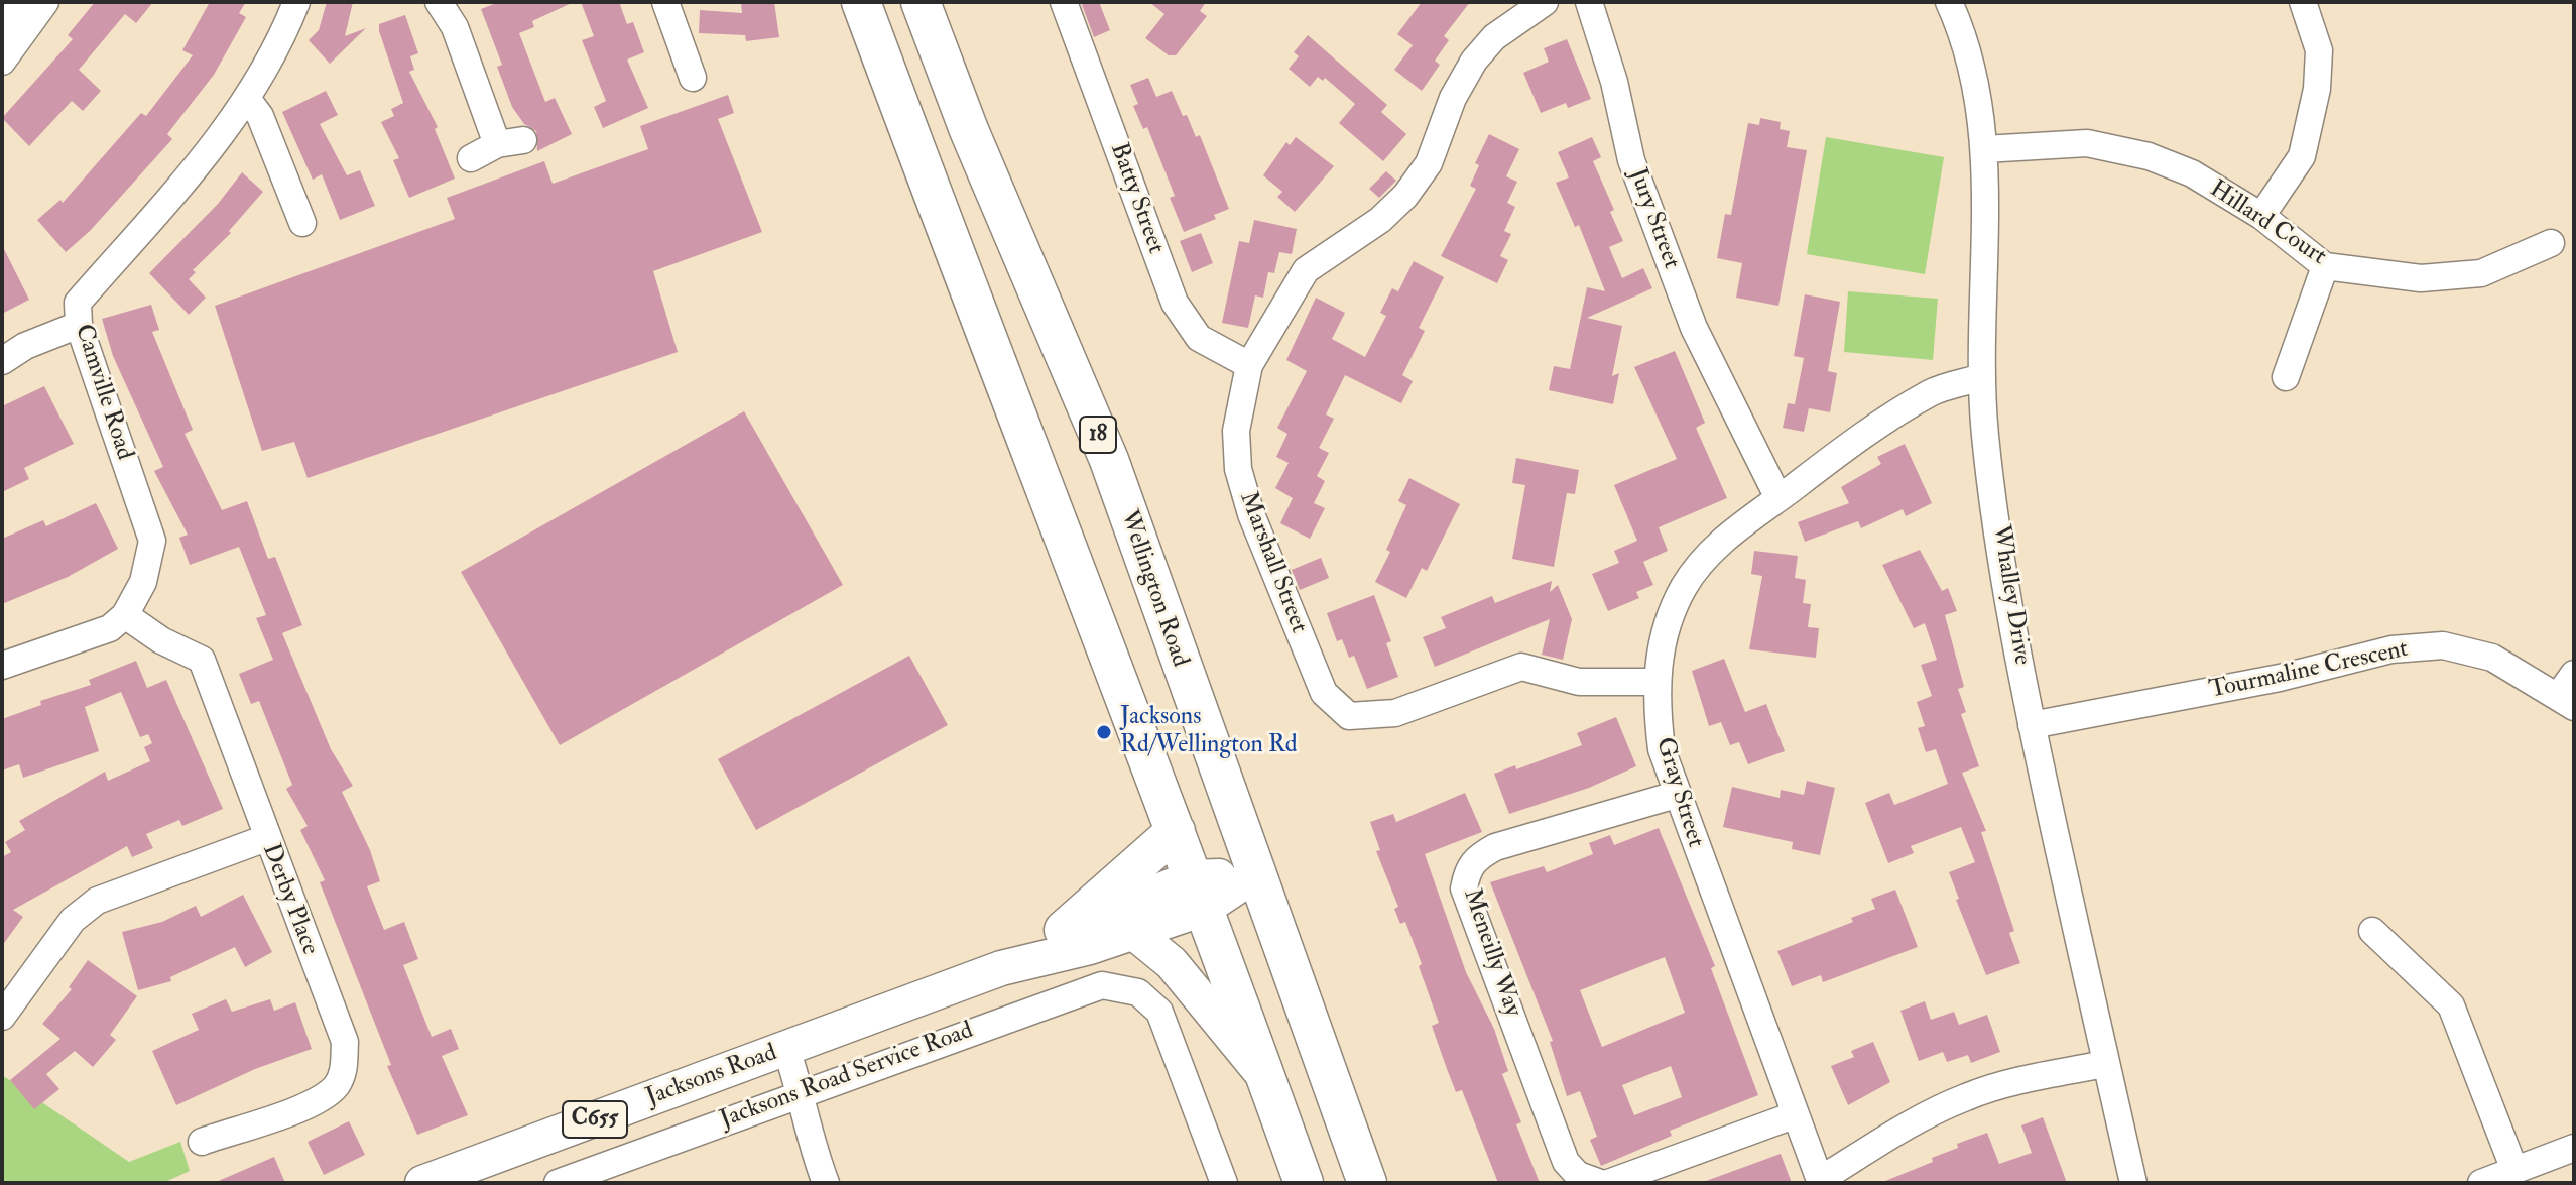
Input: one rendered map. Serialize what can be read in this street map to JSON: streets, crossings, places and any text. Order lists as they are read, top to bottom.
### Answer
{
  "streets": {
    "highway": ["18", "Wellington Road"],
    "main road": ["Jacksons Road", "C655"],
    "street": [
      "Batty Street",
      "Jury Street",
      "Hillard Court",
      "Camville Road",
      "Marshall Street",
      "Whalley Drive",
      "Tourmaline Crescent",
      "Gray Street",
      "Derby Place",
      "Meneilly Way",
      "Jacksons Road Service Road"
    ]
  },
  "crossings": [
    ["Batty Street", "Marshall Street"],
    ["Jury Street", "Gray Street"],
    ["Hillard Court", "Whalley Drive"],
    ["Camville Road", "Derby Place"],
    ["Marshall Street", "Gray Street"],
    ["Wellington Road", "Jacksons Road"],
    ["Whalley Drive", "Tourmaline Crescent"],
    ["Whalley Drive", "Gray Street"],
    ["Gray Street", "Meneilly Way"]
  ],
  "places": ["Jacksons Rd/Wellington Rd"]
}
